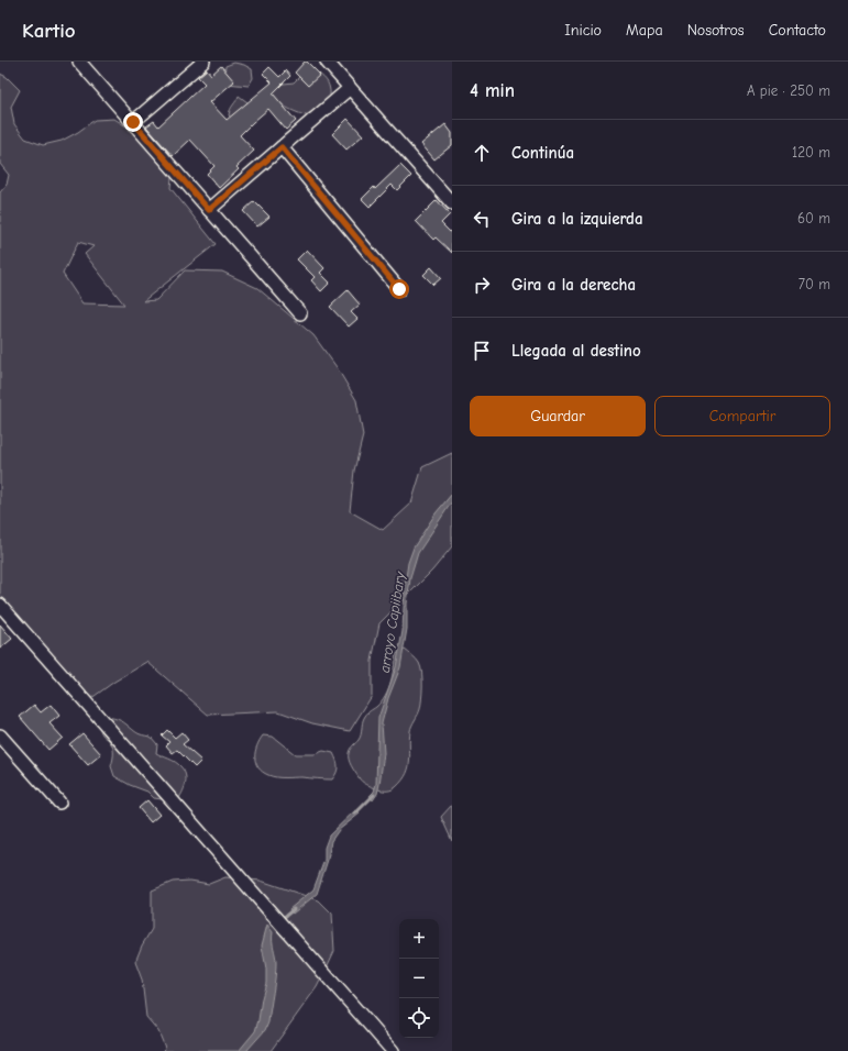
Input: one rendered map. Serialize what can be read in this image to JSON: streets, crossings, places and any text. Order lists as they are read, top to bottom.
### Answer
{
  "water": ["arroyo Capiibary"],
  "page": {
    "header": "Kartio",
    "nav": [
      "Inicio",
      "Mapa",
      "Nosotros",
      "Contacto"
    ],
    "heading": ["4 min", "A pie · 250 m"],
    "list": [
      ["Continúa", "120 m"],
      ["Gira a la izquierda", "60 m"],
      ["Gira a la derecha", "70 m"],
      "Llegada al destino"
    ],
    "buttons": ["Guardar", "Compartir"],
    "map_buttons": ["+", "−"]
  }
}
